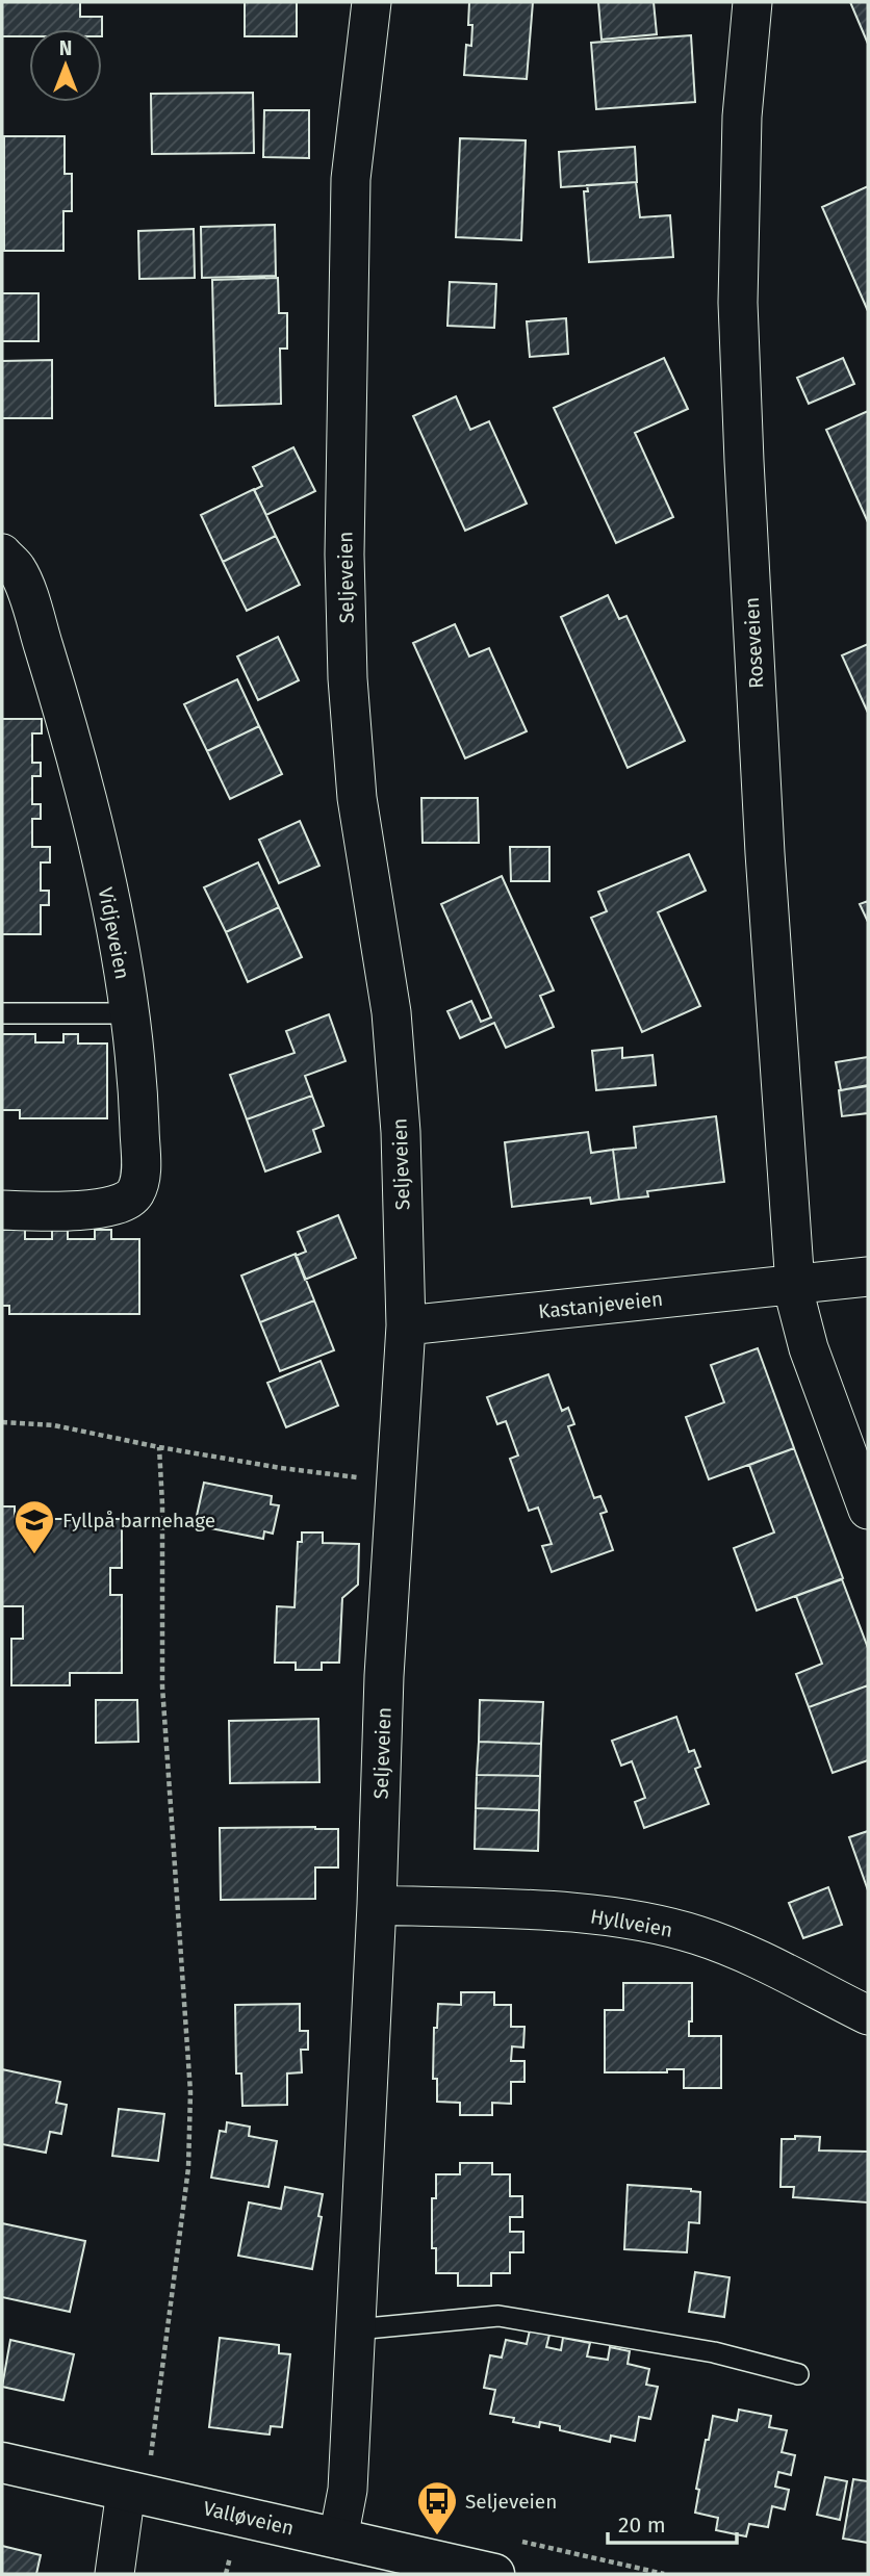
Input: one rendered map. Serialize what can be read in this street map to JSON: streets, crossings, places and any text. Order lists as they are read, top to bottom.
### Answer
{
  "streets": {
    "main road": ["Valløveien"],
    "street": [
      "Seljeveien",
      "Roseveien",
      "Vidjeveien",
      "Kastanjeveien",
      "Hyllveien"
    ]
  },
  "crossings": [
    ["Seljeveien", "Kastanjeveien"],
    ["Seljeveien", "Hyllveien"],
    ["Seljeveien", "Valløveien"],
    ["Roseveien", "Kastanjeveien"]
  ],
  "places": {
    "school or university": ["Fyllpå barnehage"],
    "bus stop": ["Seljeveien"]
  },
  "scale_bar": "20 m",
  "north": "top"
}
